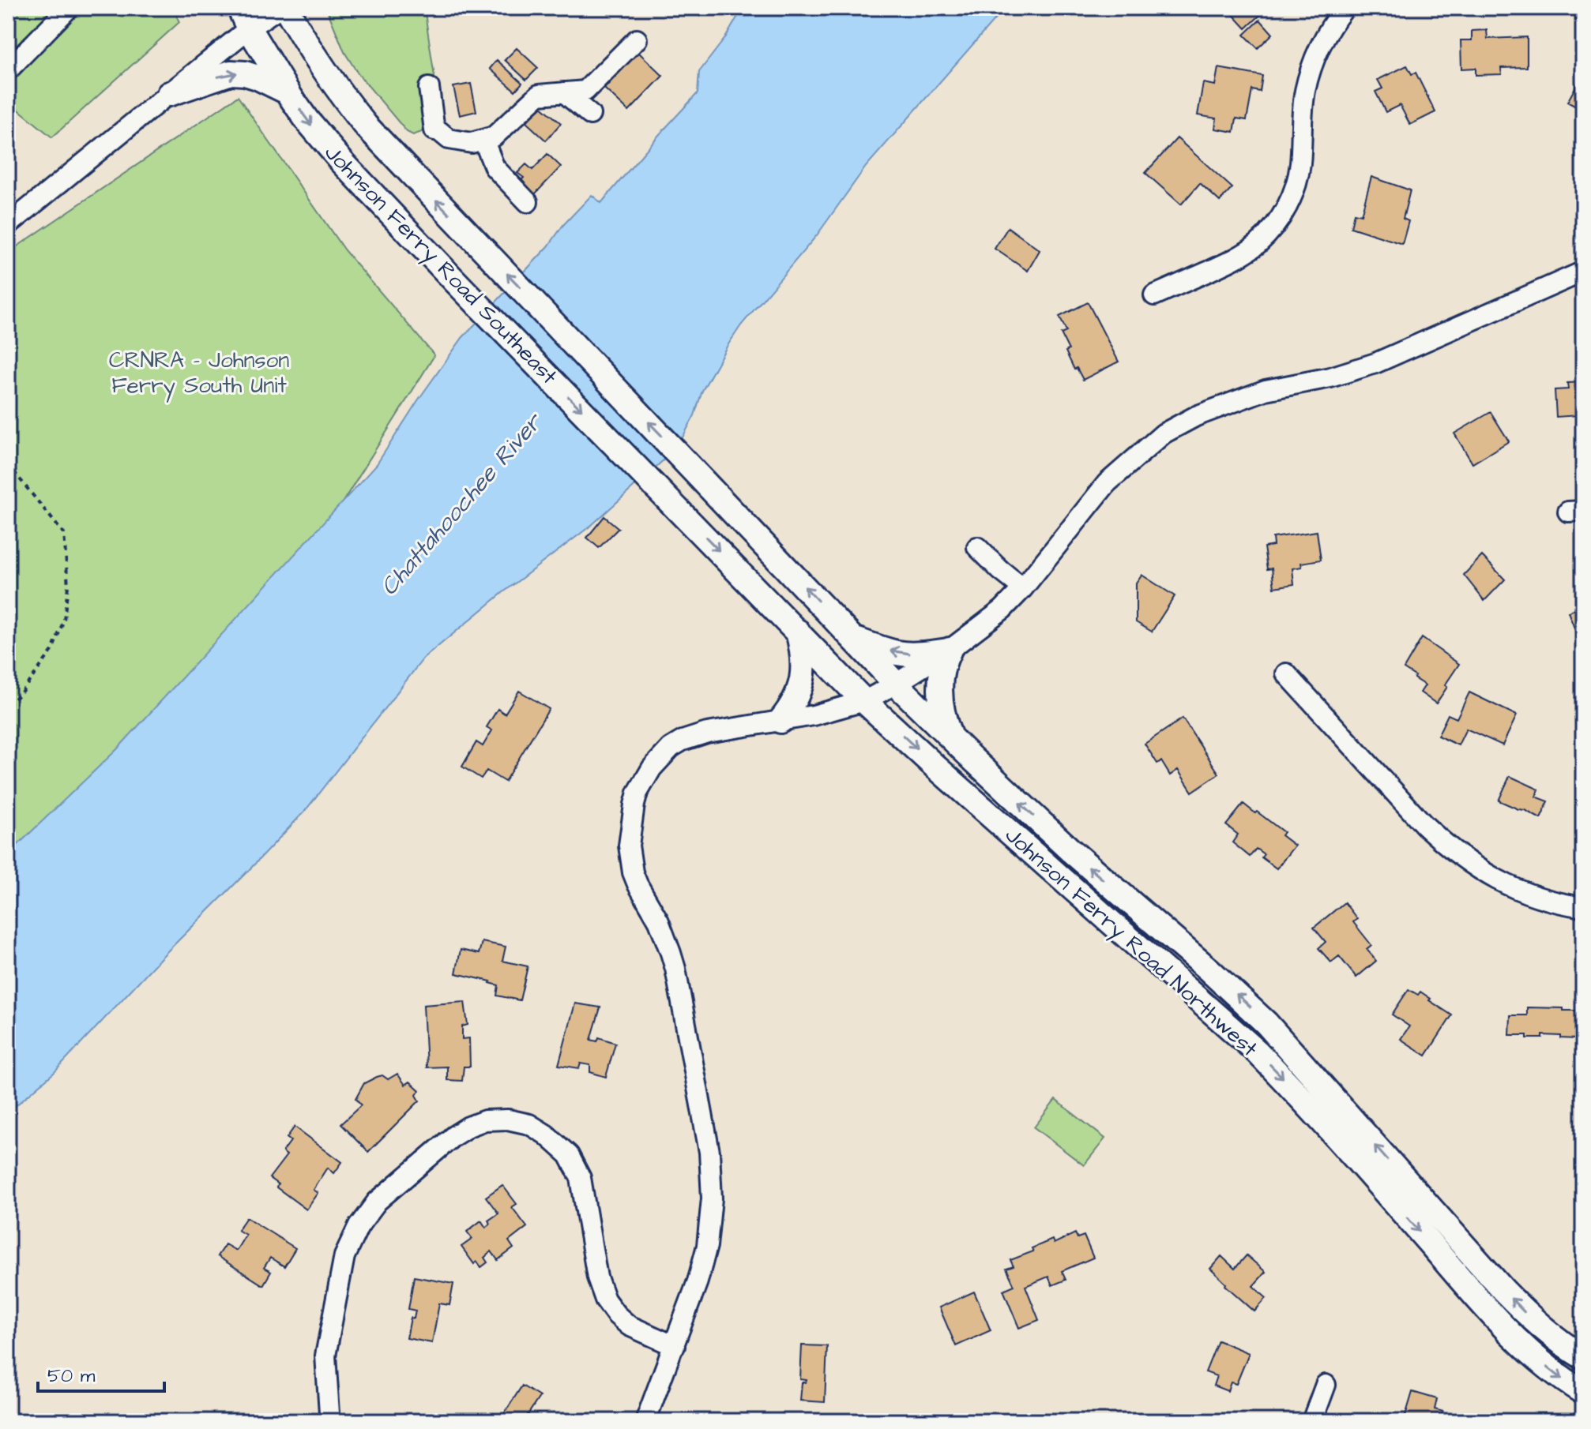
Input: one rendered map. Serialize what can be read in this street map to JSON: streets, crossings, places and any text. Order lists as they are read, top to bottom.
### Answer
{
  "streets": {
    "main road": ["Johnson Ferry Road Southeast", "Johnson Ferry Road Northwest"]
  },
  "crossings": [
    ["Johnson Ferry Road Southeast", "Johnson Ferry Road Northwest"]
  ],
  "water": ["Chattahoochee River"],
  "parks": ["CRNRA - Johnson Ferry South Unit"],
  "scale_bar": "50 m"
}
